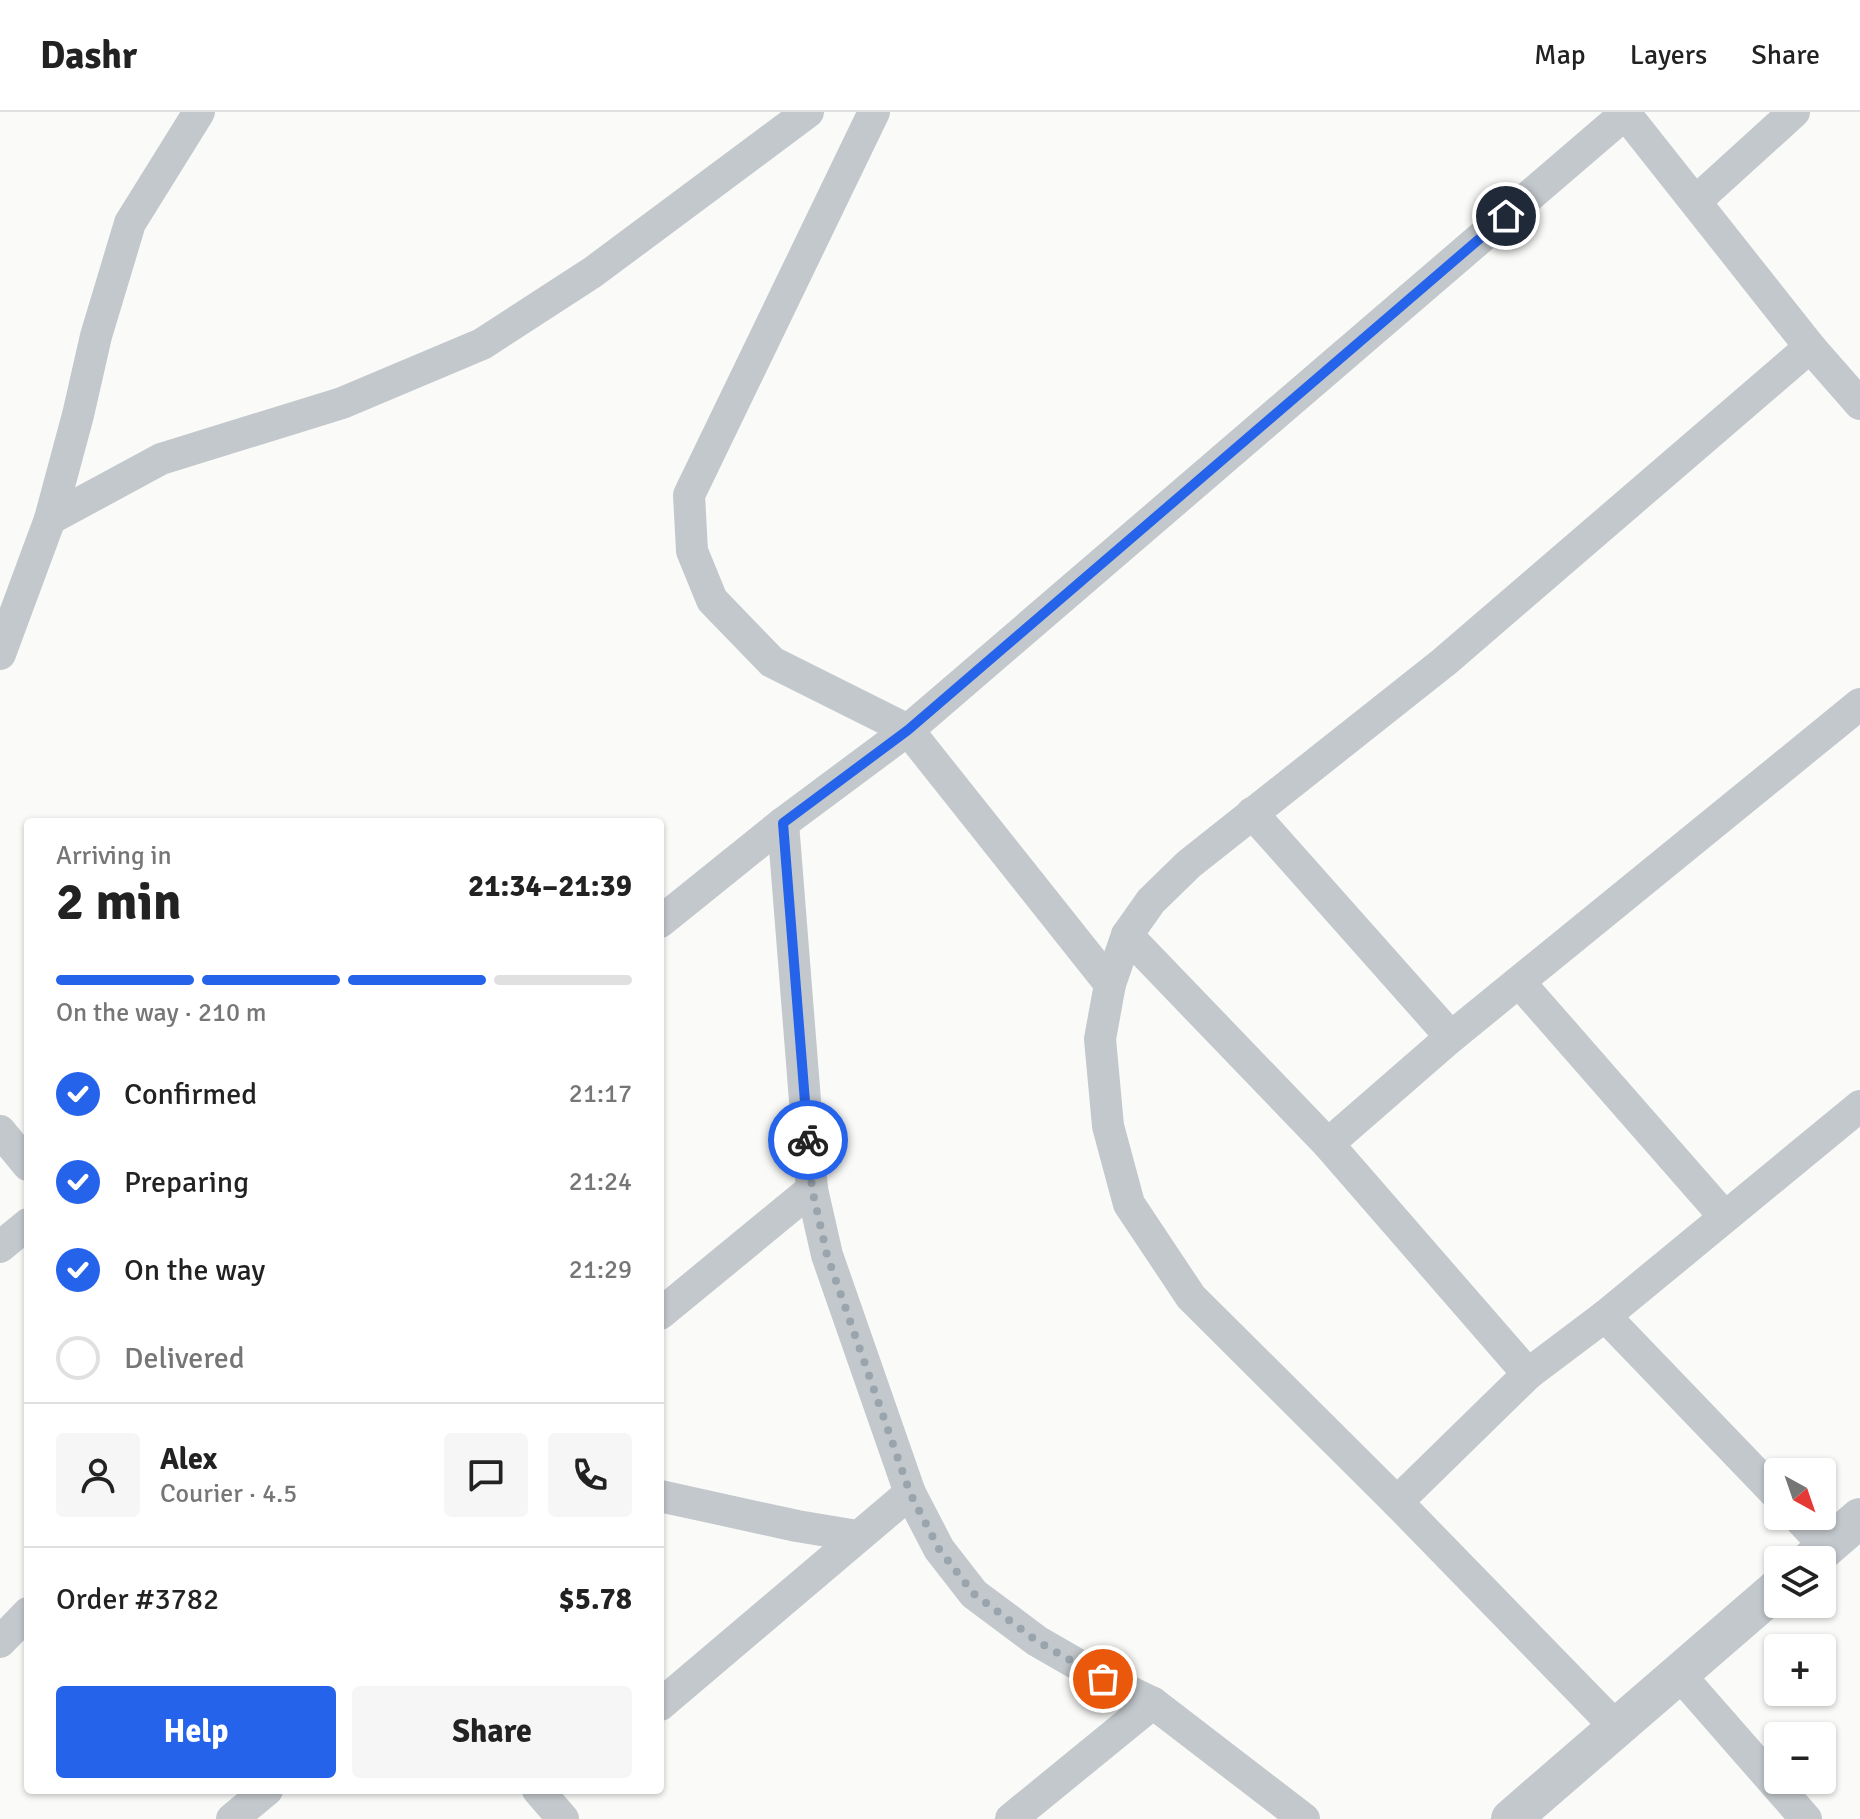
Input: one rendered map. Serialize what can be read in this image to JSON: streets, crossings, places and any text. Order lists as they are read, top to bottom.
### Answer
{
  "north": "bottom right",
  "page": {
    "header": "Dashr",
    "nav": ["Map", "Layers", "Share"],
    "heading": ["2 min", "Arriving in", "21:34–21:39"],
    "panel": [
      "Alex",
      "Courier · 4.5",
      "Order #3782",
      "$5.78"
    ],
    "bar": "On the way · 210 m",
    "list": [
      ["Confirmed", "21:17"],
      ["Preparing", "21:24"],
      ["On the way", "21:29"],
      "Delivered"
    ],
    "map_buttons": ["+", "−"],
    "buttons": ["Help", "Share"]
  }
}
